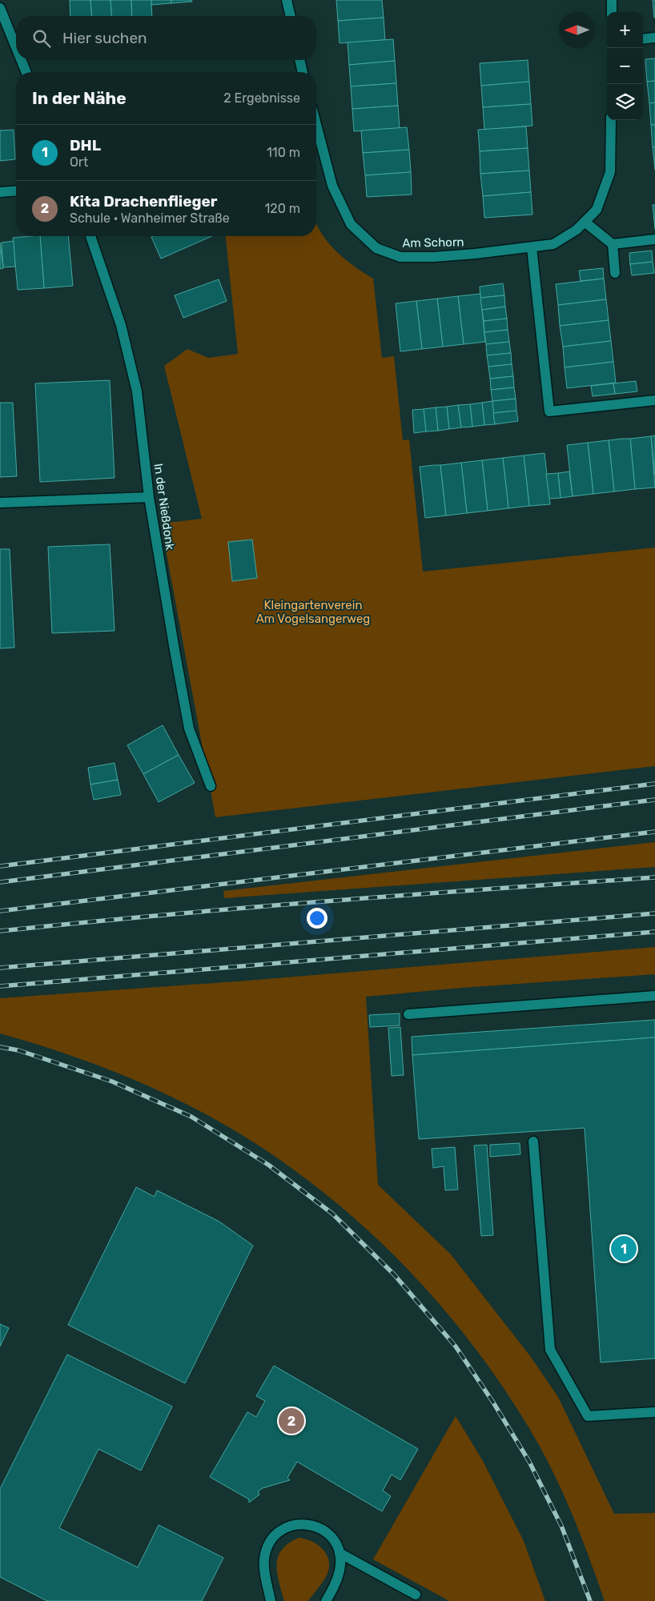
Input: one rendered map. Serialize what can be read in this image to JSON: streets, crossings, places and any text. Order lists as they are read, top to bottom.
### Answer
{
  "streets": {
    "street": ["Am Schorn", "In der Nießdonk"]
  },
  "parks": ["Kleingartenverein Am Vogelsangerweg"],
  "north": "left",
  "page": {
    "map_buttons": ["+", "−"],
    "search": "Hier suchen",
    "heading": ["In der Nähe", "2 Ergebnisse"],
    "list": [
      {
        "mark": "1",
        "name": "DHL",
        "note": "Ort",
        "value": "110 m"
      },
      {
        "mark": "2",
        "name": "Kita Drachenflieger",
        "note": "Schule · Wanheimer Straße",
        "value": "120 m"
      }
    ],
    "pins": ["1", "2"]
  }
}
